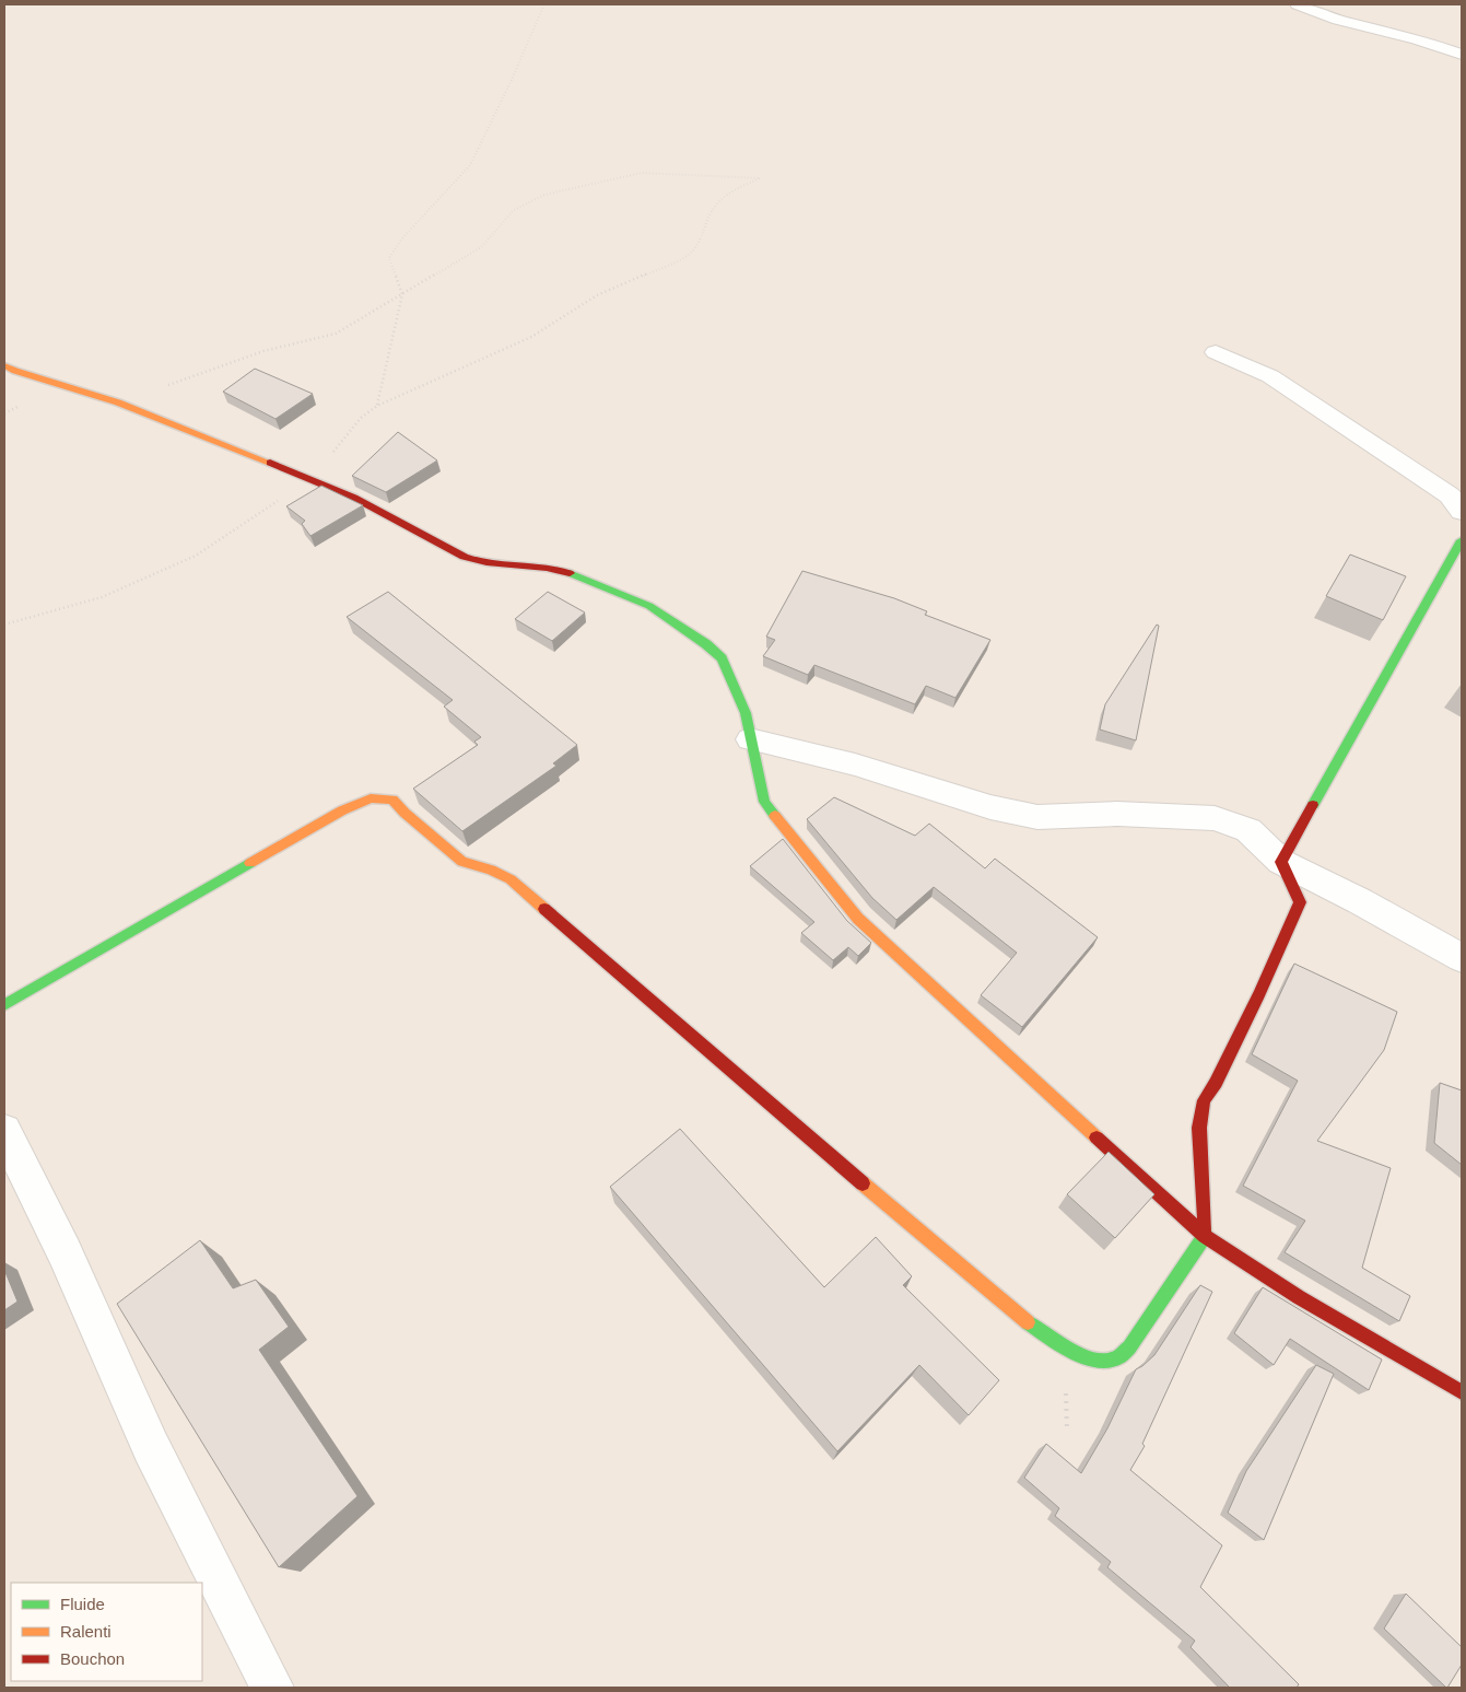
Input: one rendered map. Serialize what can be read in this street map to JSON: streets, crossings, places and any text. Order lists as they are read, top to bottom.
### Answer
{
  "legend": ["Fluide", "Ralenti", "Bouchon"]
}
